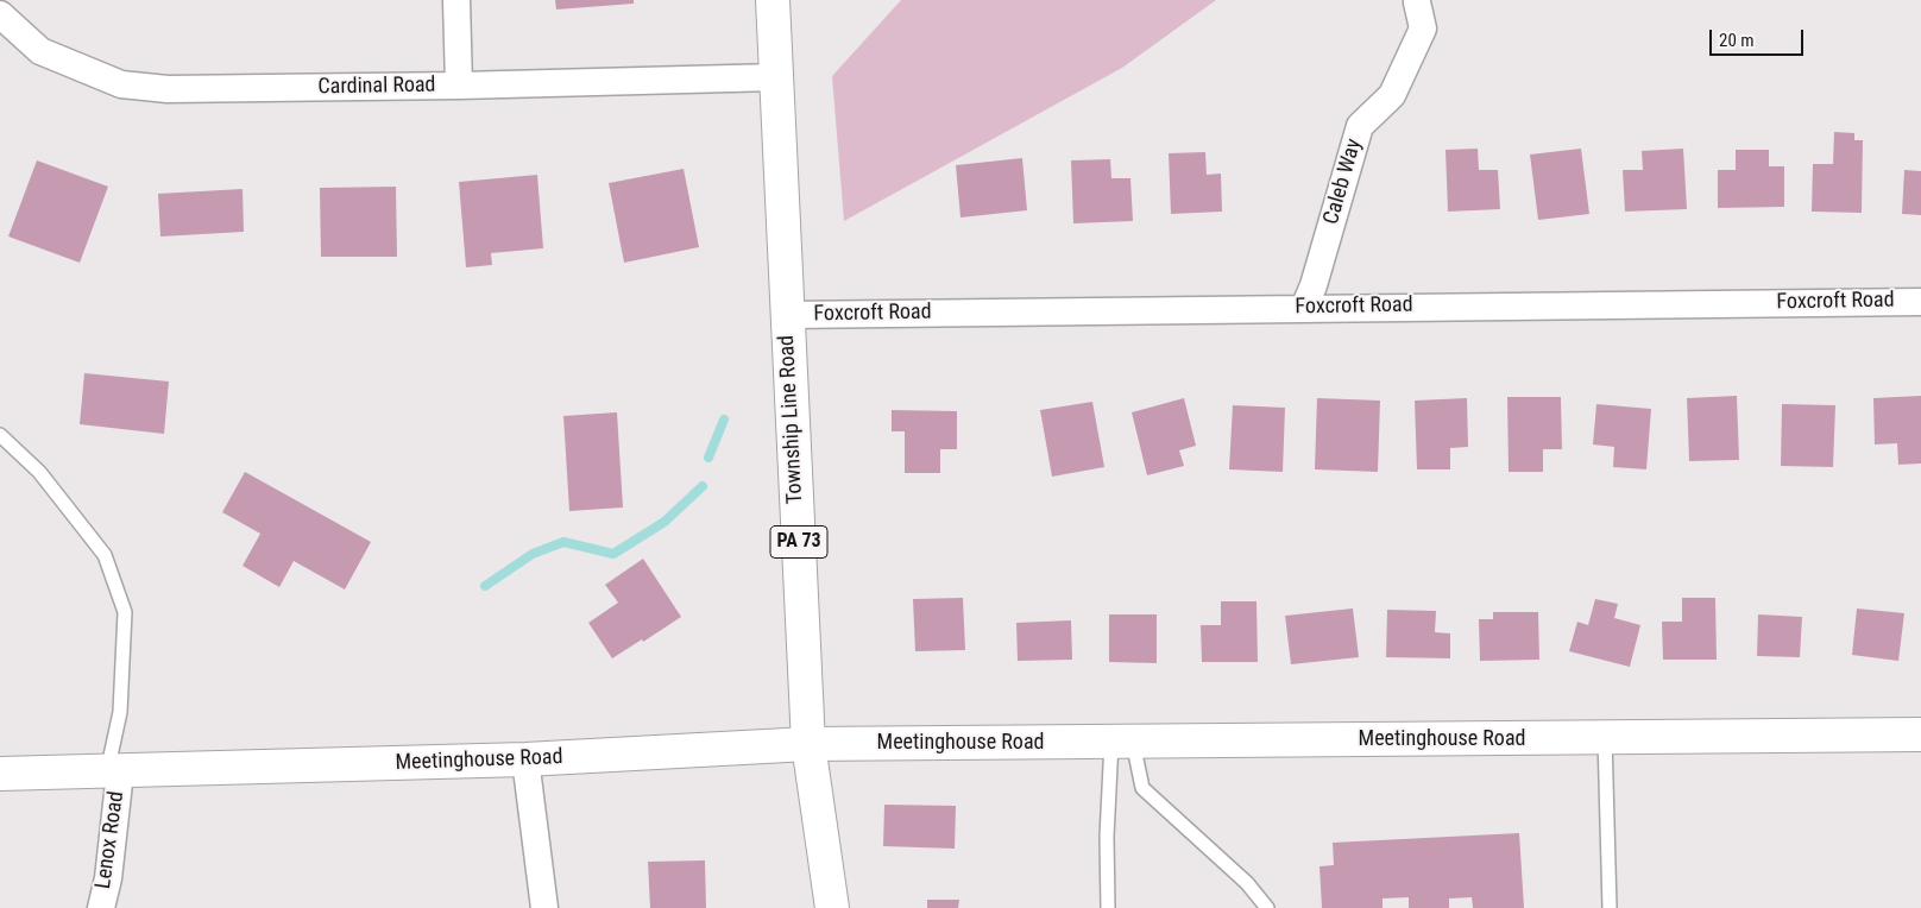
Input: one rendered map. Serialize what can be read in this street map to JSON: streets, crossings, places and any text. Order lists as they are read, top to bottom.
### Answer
{
  "streets": {
    "street": [
      "Cardinal Road",
      "Caleb Way",
      "Foxcroft Road",
      "Township Line Road",
      "PA 73",
      "Meetinghouse Road",
      "Lenox Road"
    ]
  },
  "crossings": [
    ["Cardinal Road", "Township Line Road"],
    ["Caleb Way", "Foxcroft Road"],
    ["Foxcroft Road", "Township Line Road"],
    ["Township Line Road", "Meetinghouse Road"],
    ["Meetinghouse Road", "Lenox Road"]
  ],
  "scale_bar": "20 m"
}
